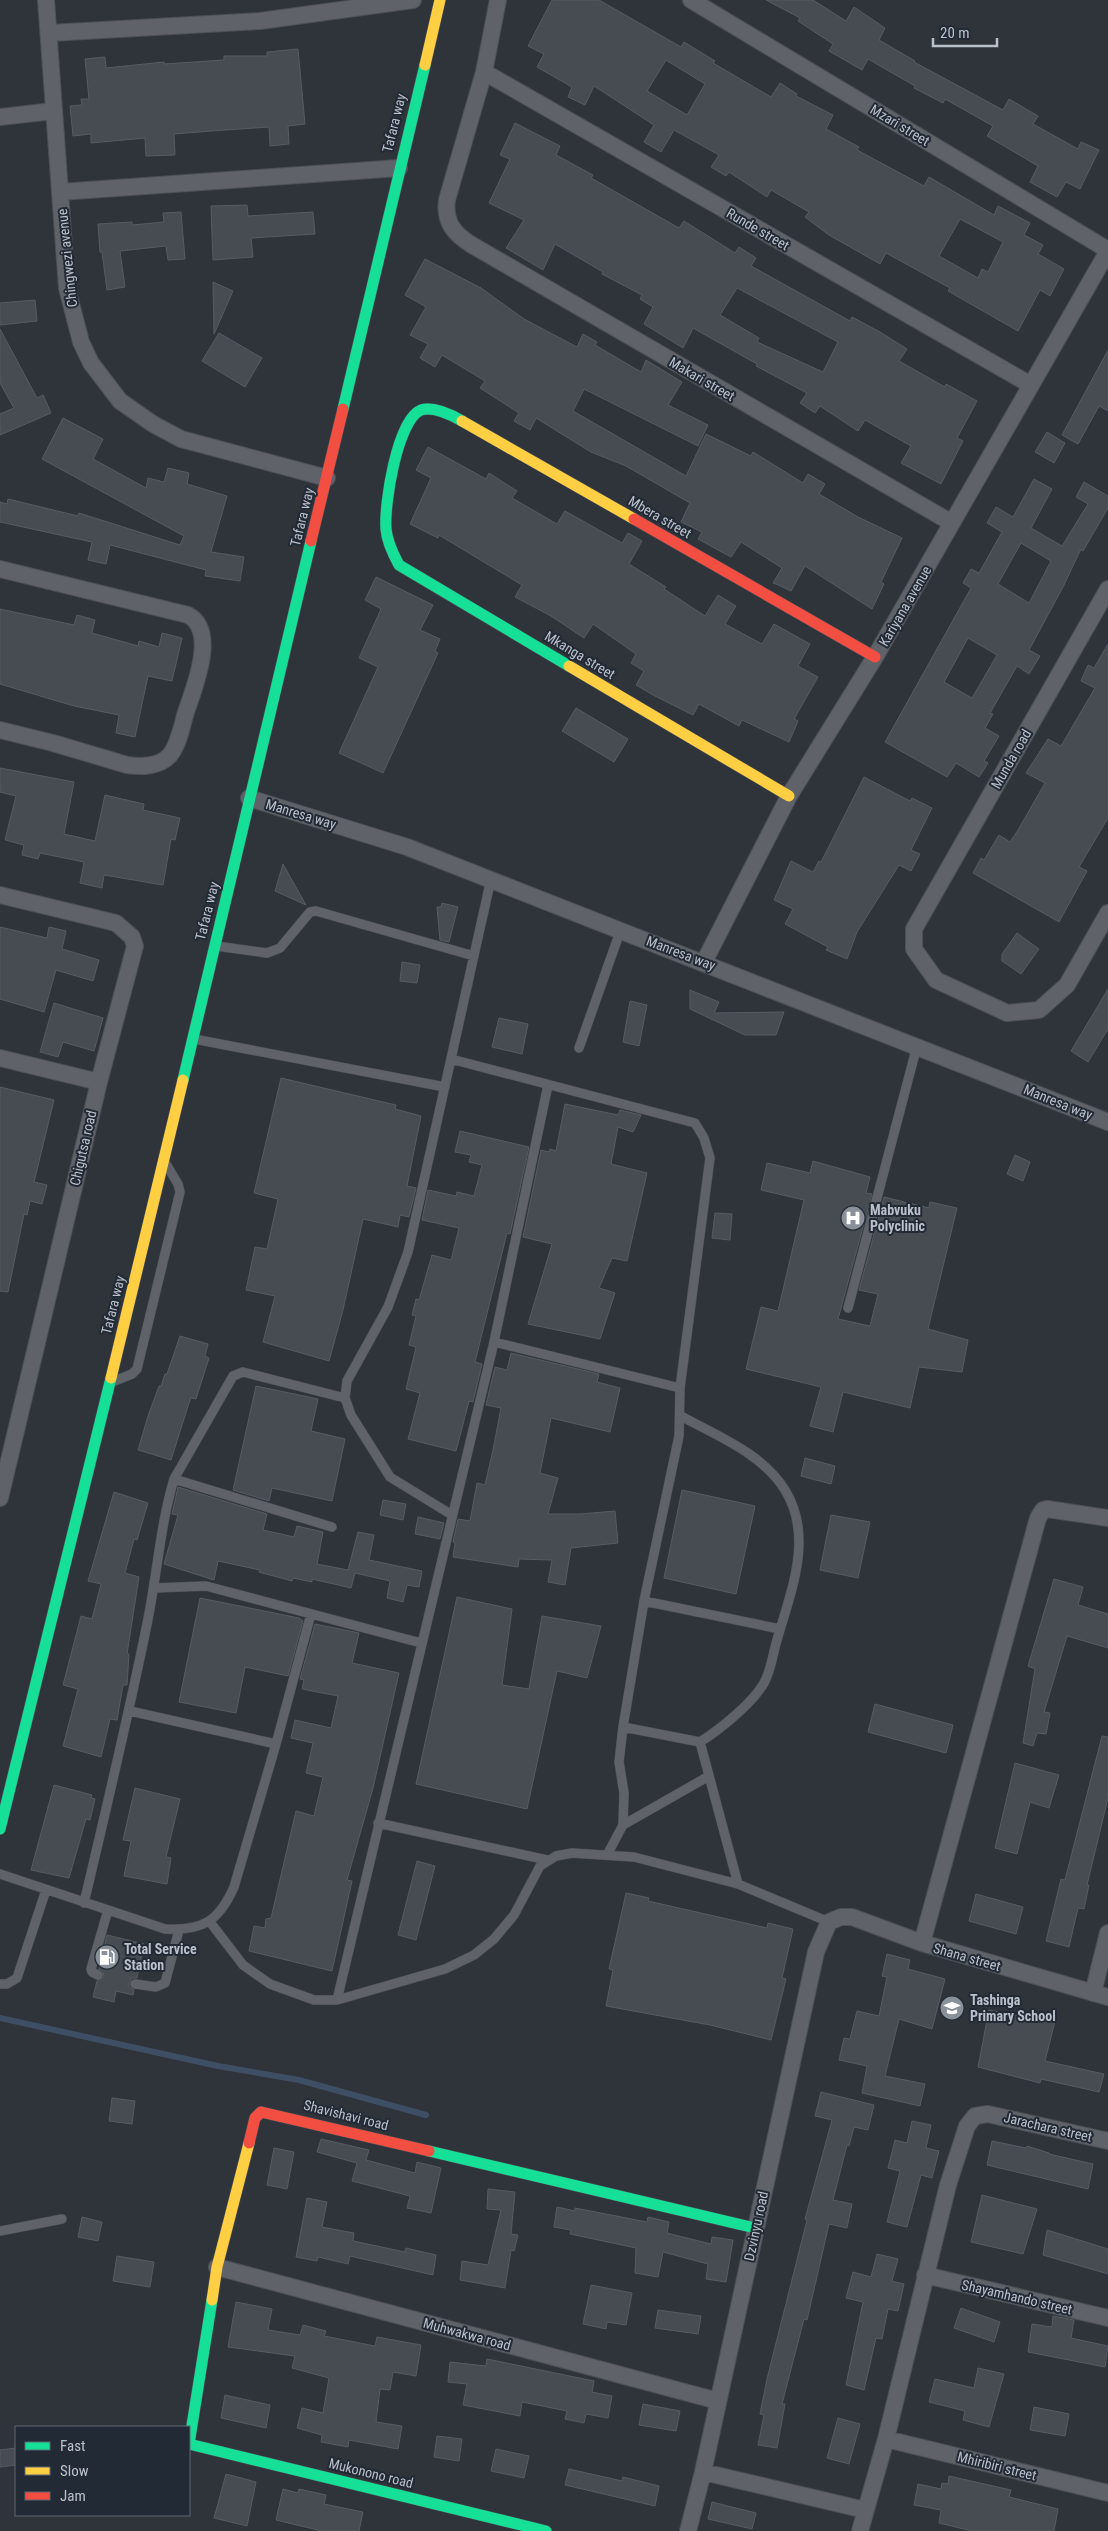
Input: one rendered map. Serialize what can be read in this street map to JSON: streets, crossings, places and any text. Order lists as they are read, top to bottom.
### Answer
{
  "streets": {
    "street": [
      "Tafara way",
      "Mzari street",
      "Runde street",
      "Chingwezi avenue",
      "Makari street",
      "Mbera street",
      "Kariyana avenue",
      "Mkanga street",
      "Munda road",
      "Manresa way",
      "Chigutsa road",
      "Shana street",
      "Shavishavi road",
      "Jarachara street",
      "Dzvinyu road",
      "Shayamhando street",
      "Muhwakwa road",
      "Mhiribiri street",
      "Mukonono road"
    ]
  },
  "crossings": [
    ["Tafara way", "Chingwezi avenue"],
    ["Tafara way", "Manresa way"],
    ["Mzari street", "Kariyana avenue"],
    ["Runde street", "Makari street"],
    ["Runde street", "Kariyana avenue"],
    ["Makari street", "Kariyana avenue"],
    ["Mbera street", "Kariyana avenue"],
    ["Mbera street", "Mkanga street"],
    ["Kariyana avenue", "Mkanga street"],
    ["Kariyana avenue", "Manresa way"],
    ["Shana street", "Dzvinyu road"],
    ["Shavishavi road", "Dzvinyu road"],
    ["Shavishavi road", "Muhwakwa road"],
    ["Jarachara street", "Shayamhando street"],
    ["Dzvinyu road", "Muhwakwa road"]
  ],
  "places": {
    "hospital": ["Mabvuku Polyclinic"],
    "fuel station": ["Total Service Station"],
    "school or university": ["Tashinga Primary School"]
  },
  "legend": ["Fast", "Slow", "Jam"],
  "scale_bar": "20 m"
}
